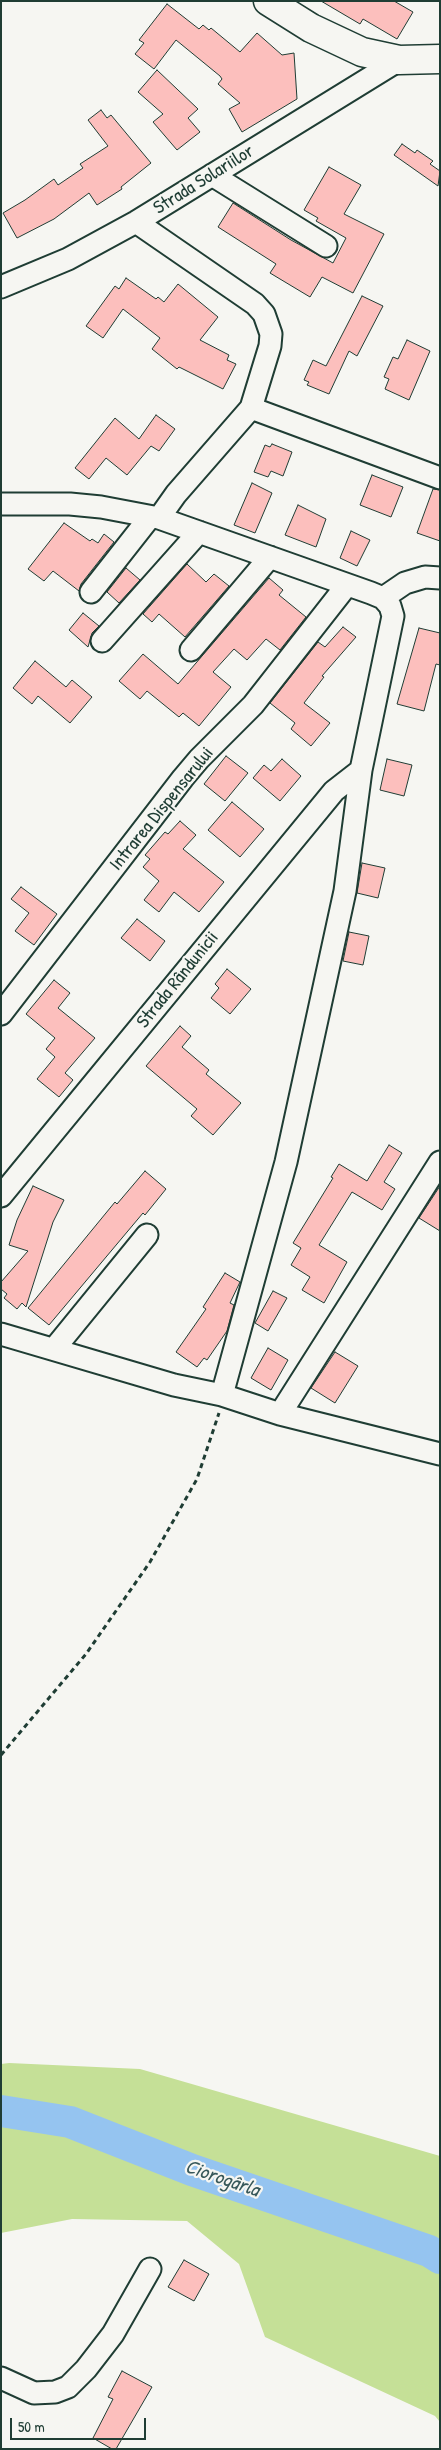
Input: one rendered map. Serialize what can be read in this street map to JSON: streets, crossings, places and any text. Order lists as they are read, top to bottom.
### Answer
{
  "streets": {
    "street": ["Strada Solariilor", "Intrarea Dispensarului", "Strada Rândunicii"]
  },
  "water": ["Ciorogârla"],
  "scale_bar": "50 m"
}
